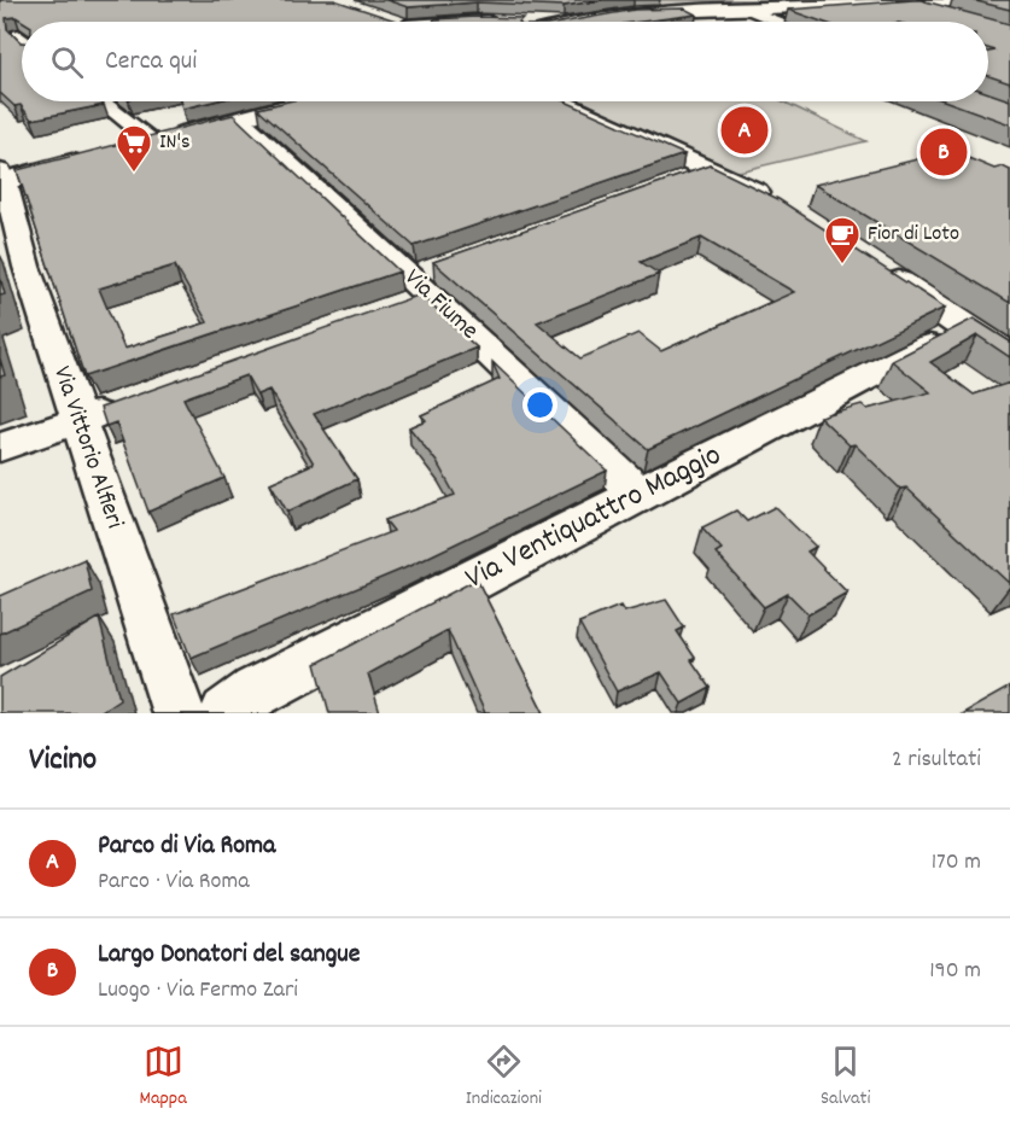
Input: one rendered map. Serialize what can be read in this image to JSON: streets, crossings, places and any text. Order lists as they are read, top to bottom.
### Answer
{
  "streets": {
    "street": ["Via Fiume", "Via Vittorio Alfieri", "Via Ventiquattro Maggio"]
  },
  "crossings": [
    ["Via Fiume", "Via Ventiquattro Maggio"]
  ],
  "places": {
    "supermarket": ["IN's"],
    "cafe": ["Fior di Loto"]
  },
  "page": {
    "search": "Cerca qui",
    "pins": ["A", "B"],
    "heading": ["Vicino", "2 risultati"],
    "list": [
      {
        "mark": "A",
        "name": "Parco di Via Roma",
        "note": "Parco · Via Roma",
        "value": "170 m"
      },
      {
        "mark": "B",
        "name": "Largo Donatori del sangue",
        "note": "Luogo · Via Fermo Zari",
        "value": "190 m"
      }
    ],
    "nav": ["Mappa", "Indicazioni", "Salvati"]
  }
}
